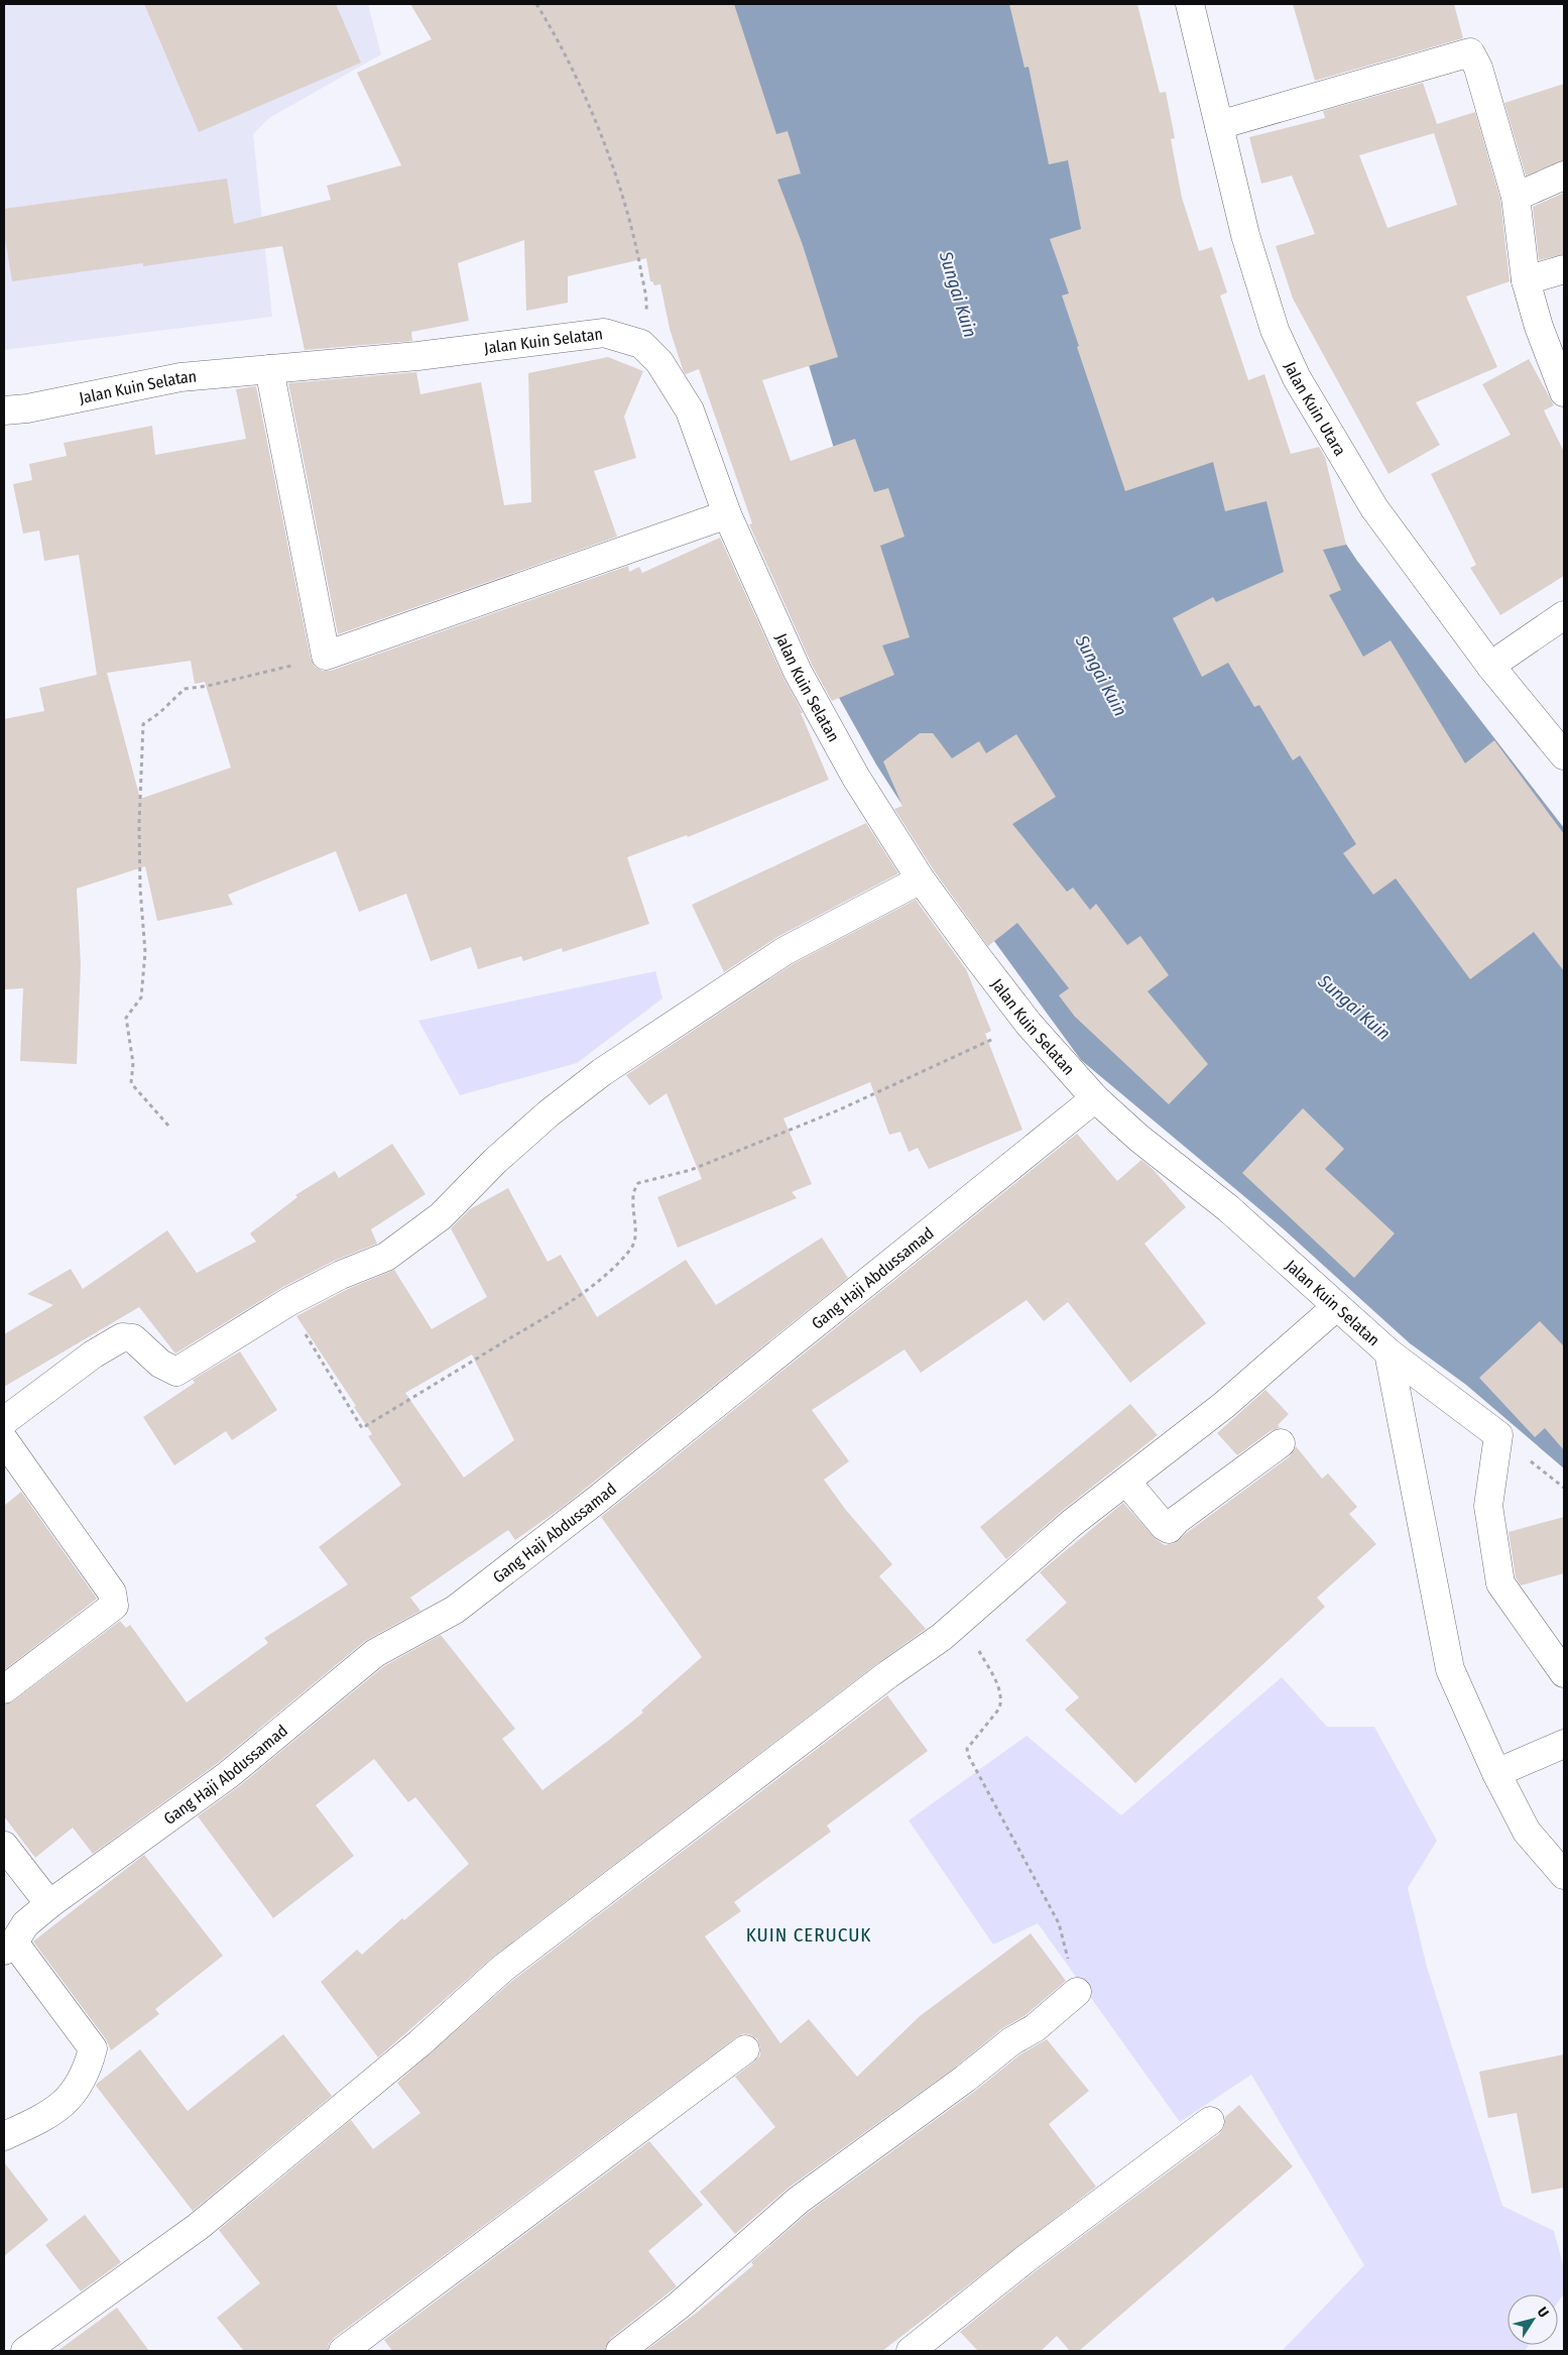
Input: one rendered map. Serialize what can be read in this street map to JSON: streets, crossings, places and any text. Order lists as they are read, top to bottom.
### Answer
{
  "streets": {
    "street": ["Jalan Kuin Selatan", "Jalan Kuin Utara", "Gang Haji Abdussamad"]
  },
  "crossings": [
    ["Jalan Kuin Selatan", "Gang Haji Abdussamad"]
  ],
  "districts": ["KUIN CERUCUK"],
  "water": ["Sungai Kuin"],
  "north": "top right"
}
